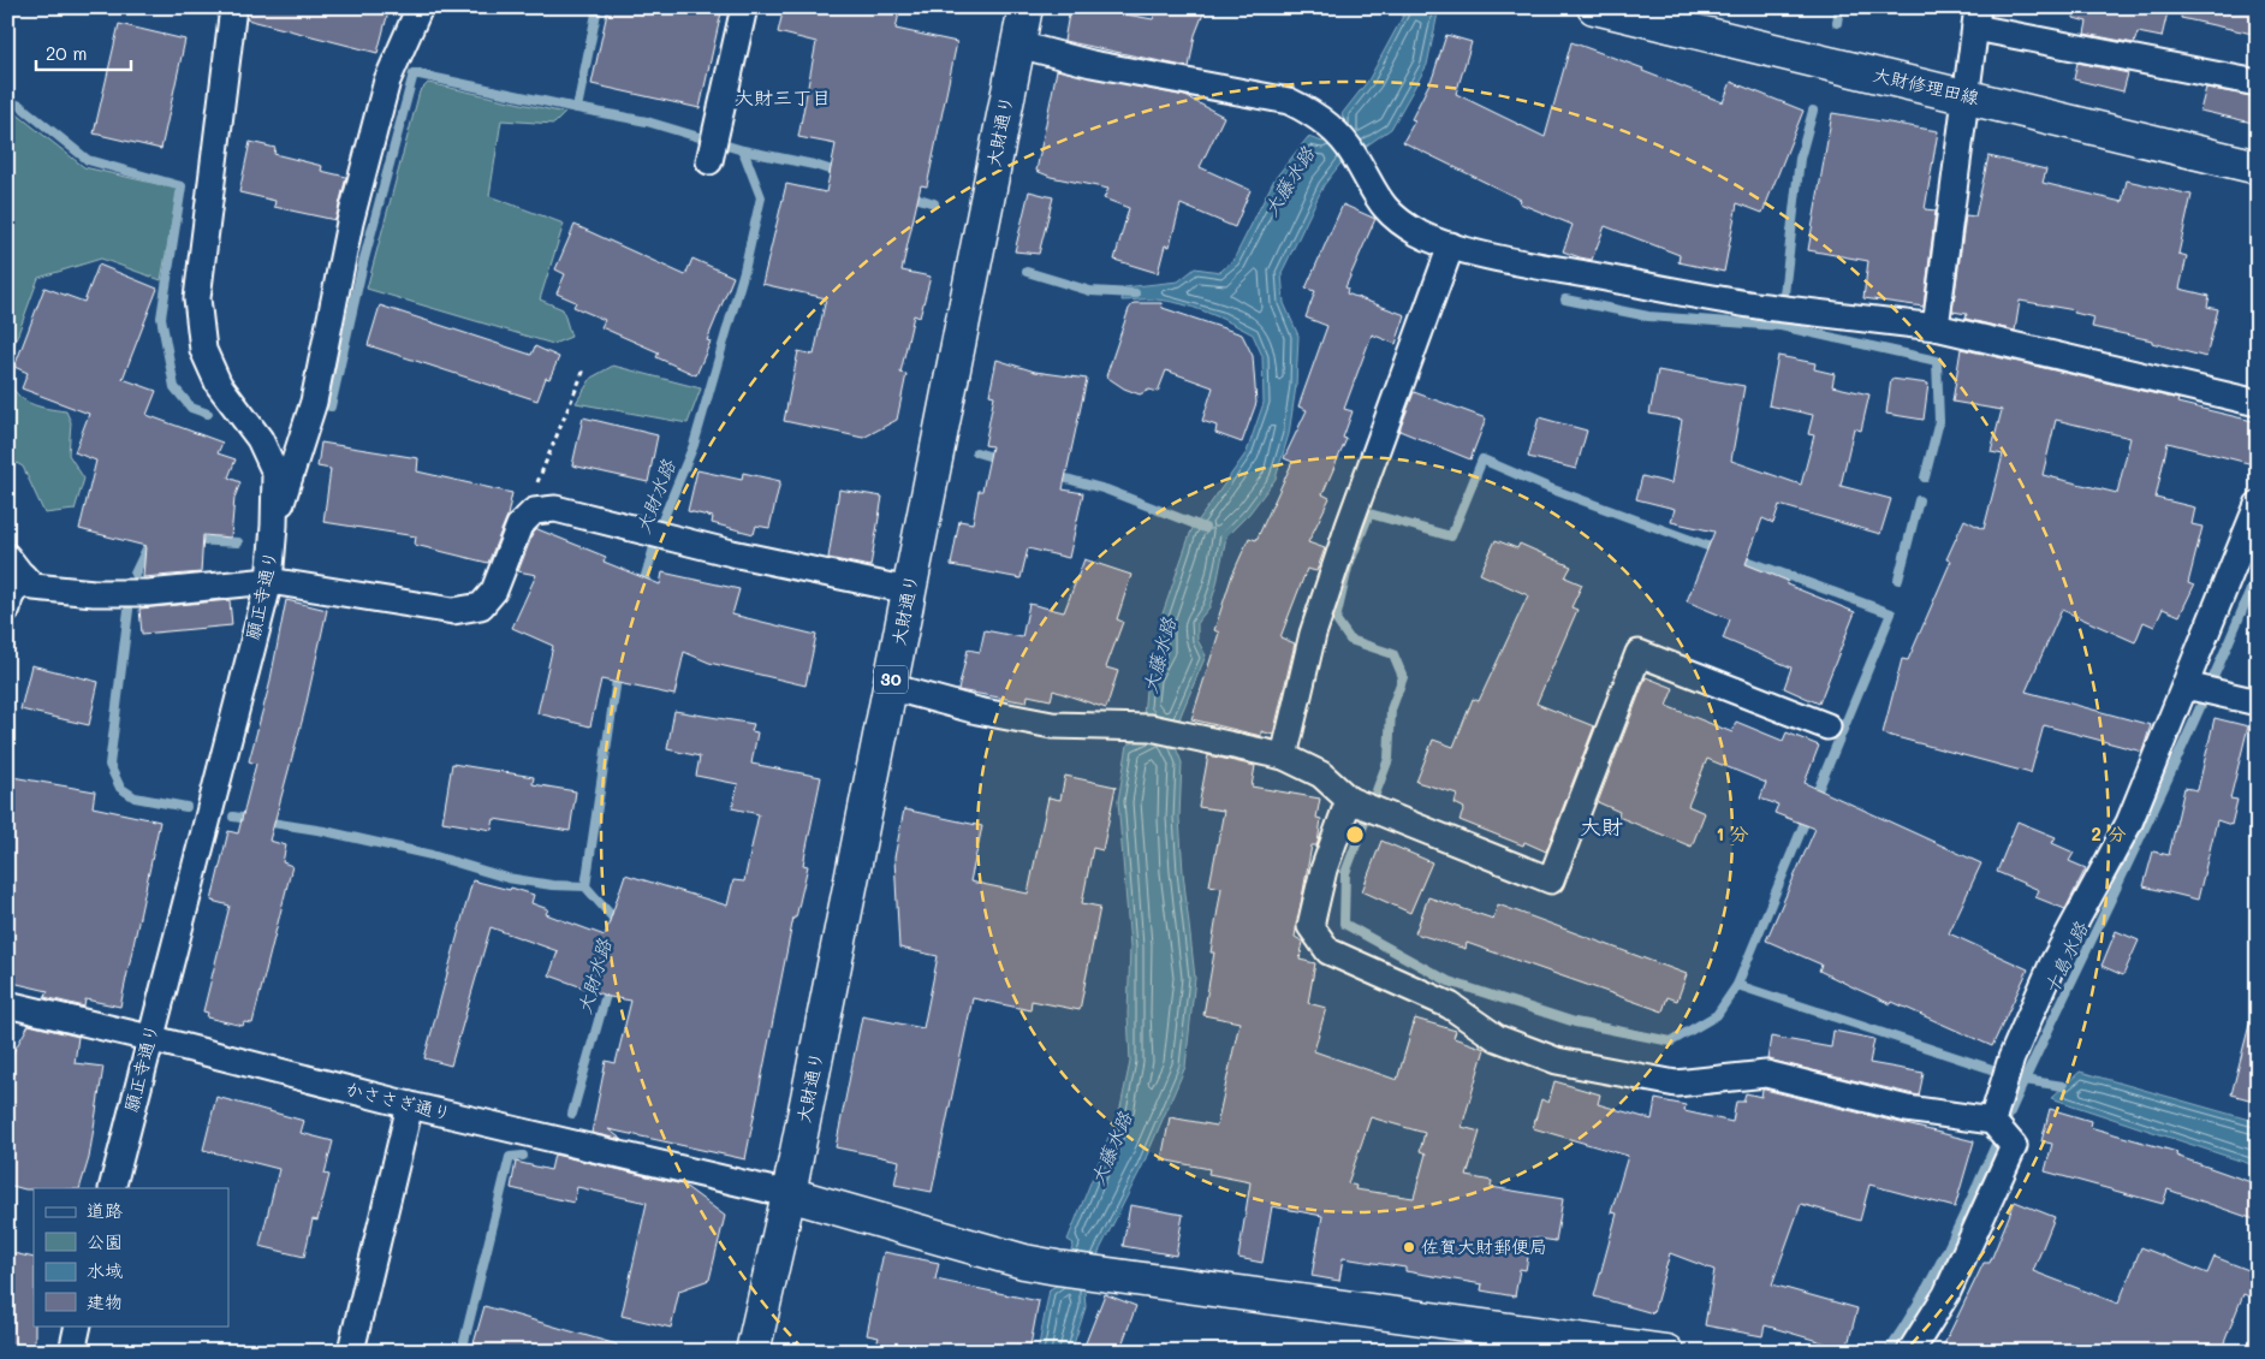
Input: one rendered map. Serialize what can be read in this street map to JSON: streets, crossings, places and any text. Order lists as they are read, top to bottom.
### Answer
{
  "streets": {
    "street": [
      "大財修理田線",
      "大財通り",
      "願正寺通り",
      "30",
      "かささぎ通り"
    ]
  },
  "crossings": [
    ["大財通り", "かささぎ通り"],
    ["願正寺通り", "かささぎ通り"]
  ],
  "districts": ["大財三丁目", "大財"],
  "water": ["大藤水路", "大財水路", "十島水路"],
  "places": ["佐賀大財郵便局"],
  "legend": [
    "道路",
    "公園",
    "水域",
    "建物"
  ],
  "scale_bar": "20 m",
  "rings": ["1 分", "2 分"]
}
